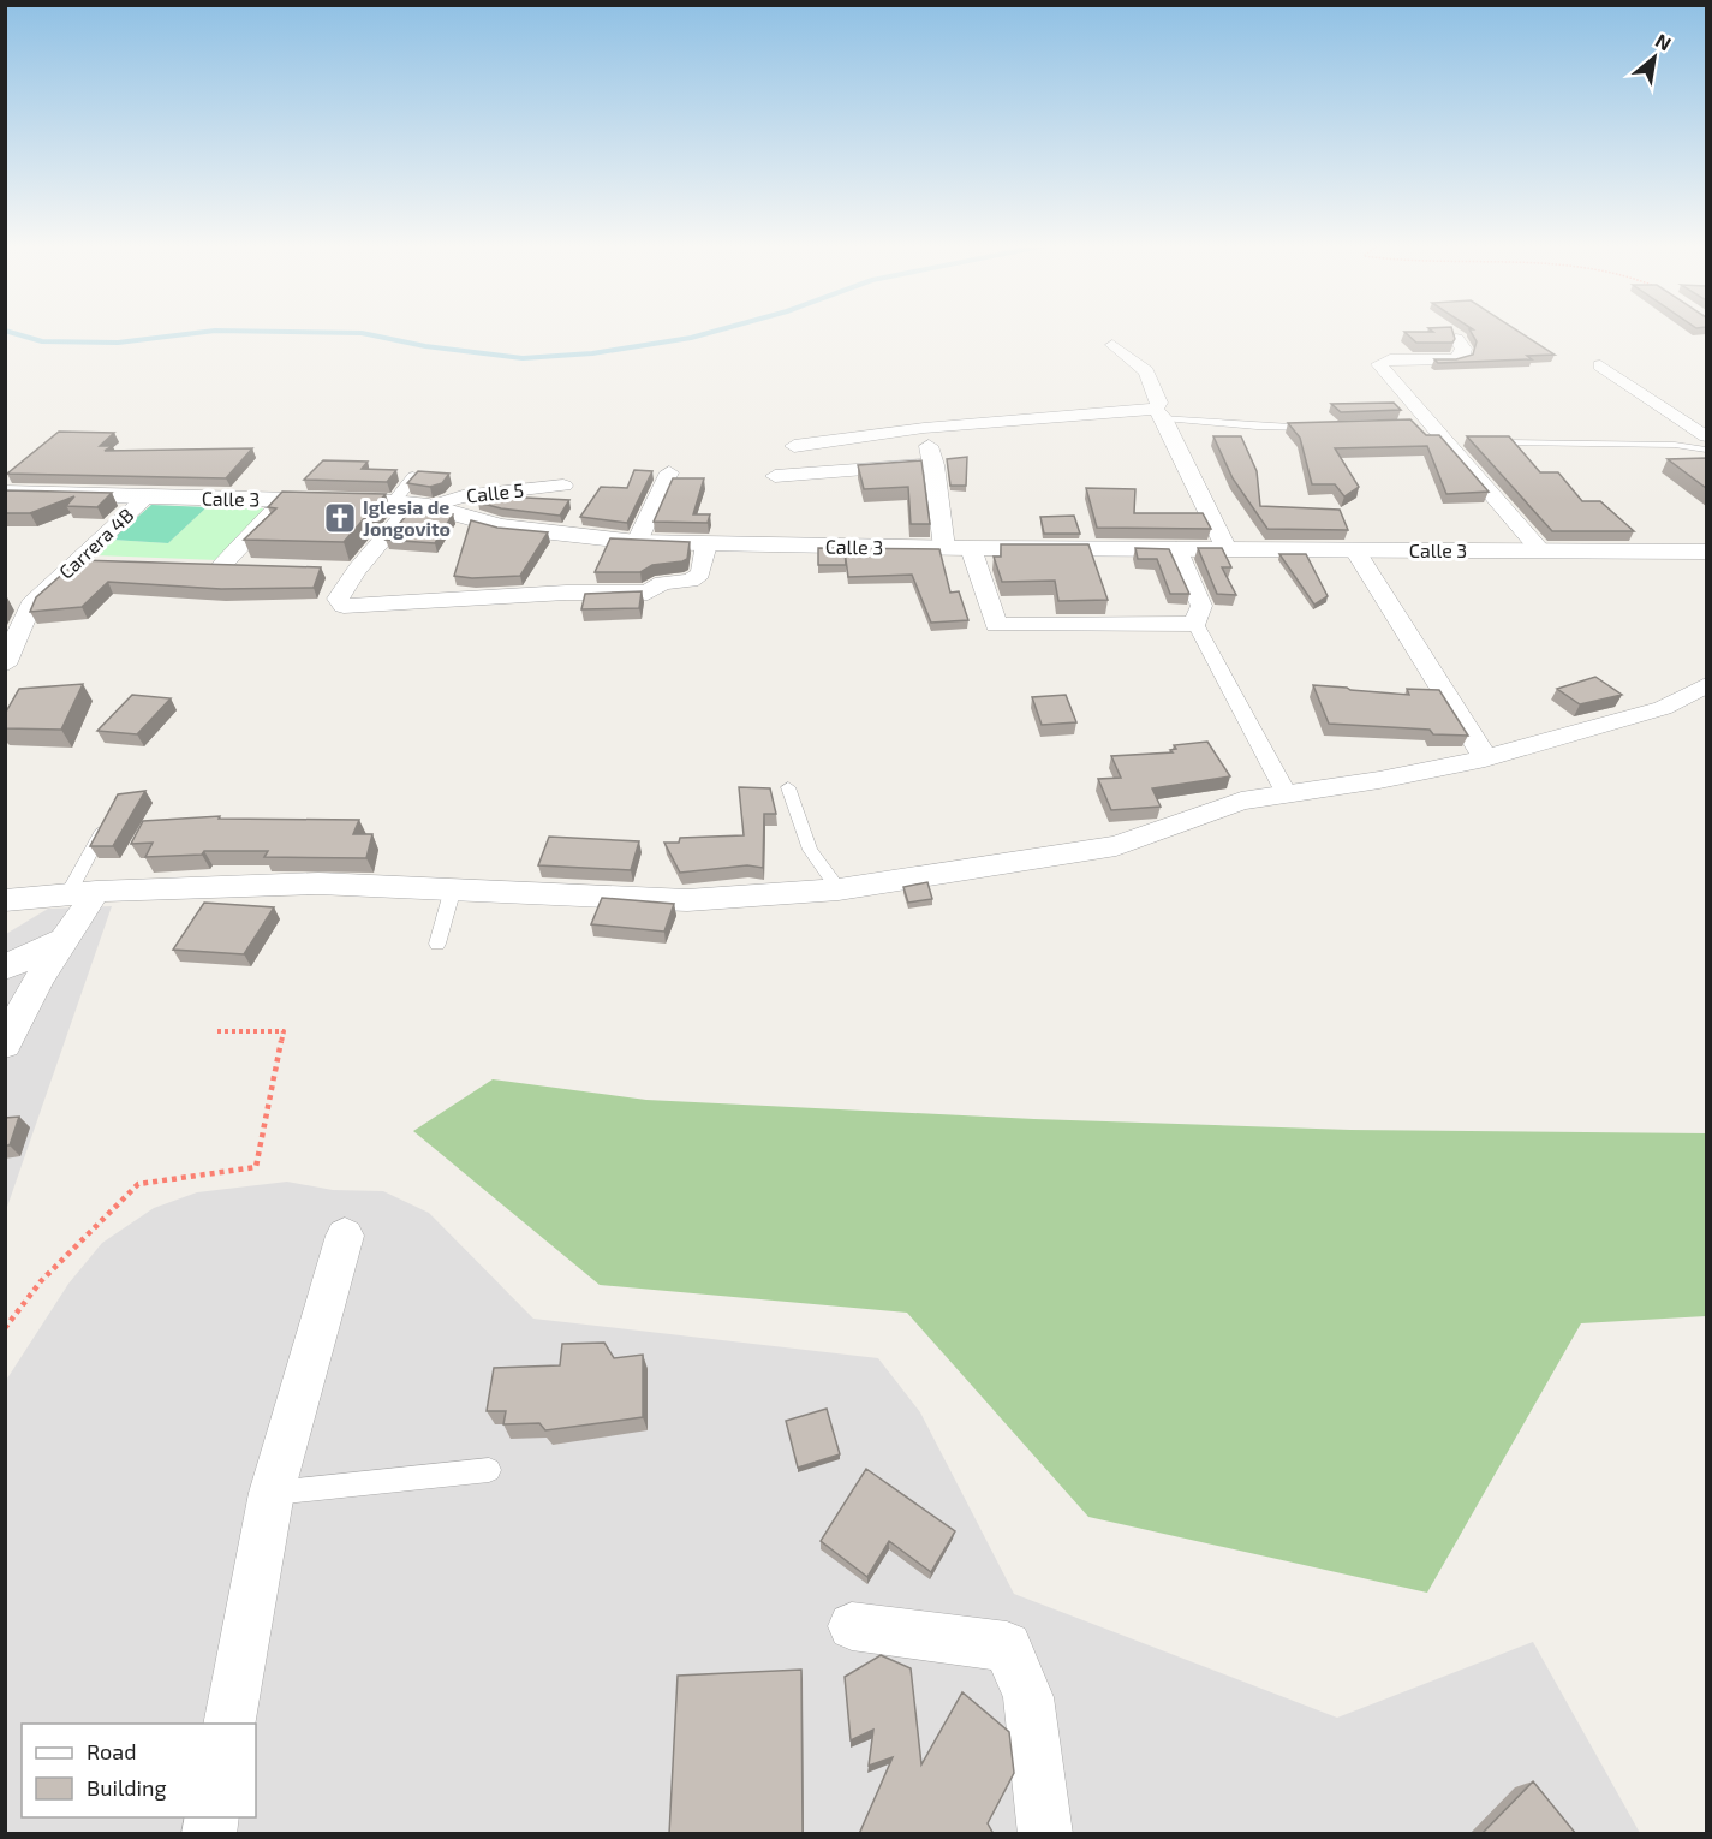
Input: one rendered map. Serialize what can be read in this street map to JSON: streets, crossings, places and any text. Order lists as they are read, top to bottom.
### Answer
{
  "streets": {
    "street": ["Calle 5", "Calle 3", "Carrera 4B"]
  },
  "crossings": [
    ["Calle 5", "Calle 3"],
    ["Calle 3", "Carrera 4B"]
  ],
  "places": {
    "church": ["Iglesia de Jongovito"]
  },
  "legend": ["Road", "Building"],
  "north": "top right"
}
